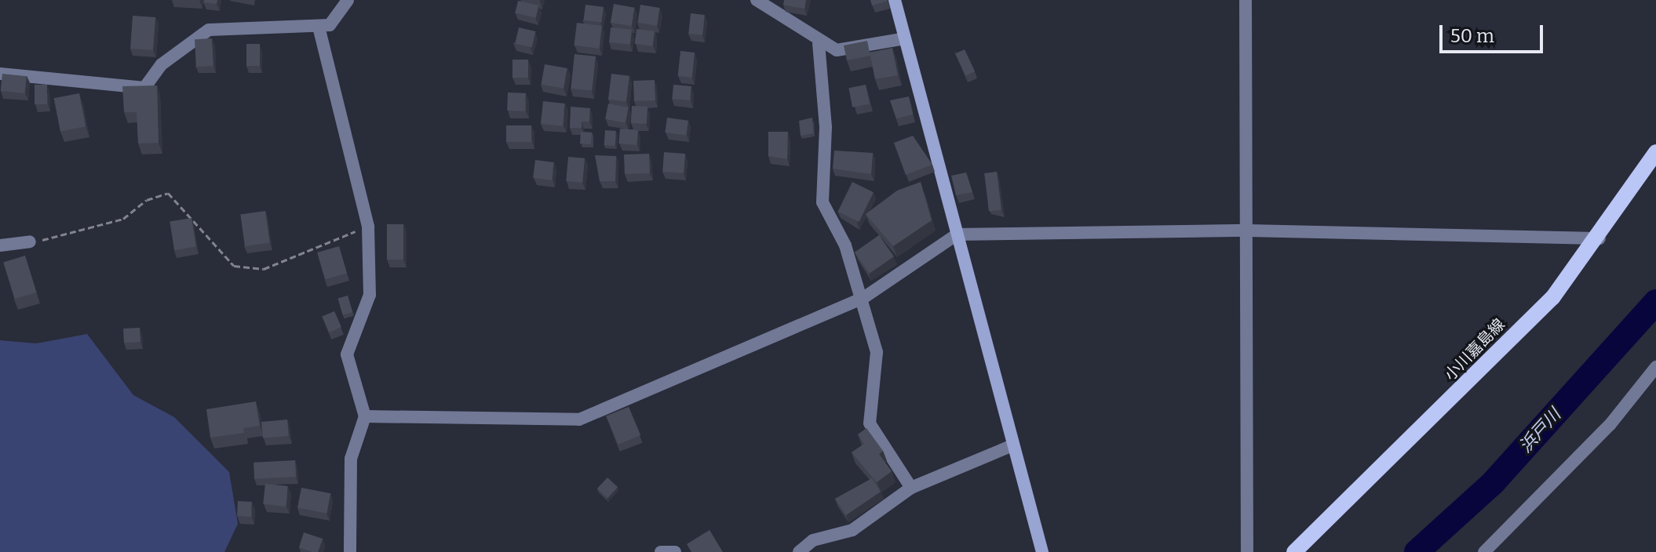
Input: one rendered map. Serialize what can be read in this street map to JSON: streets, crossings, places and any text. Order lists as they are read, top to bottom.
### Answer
{
  "streets": {
    "main road": ["小川嘉島線"]
  },
  "water": ["浜戸川"],
  "scale_bar": "50 m"
}
